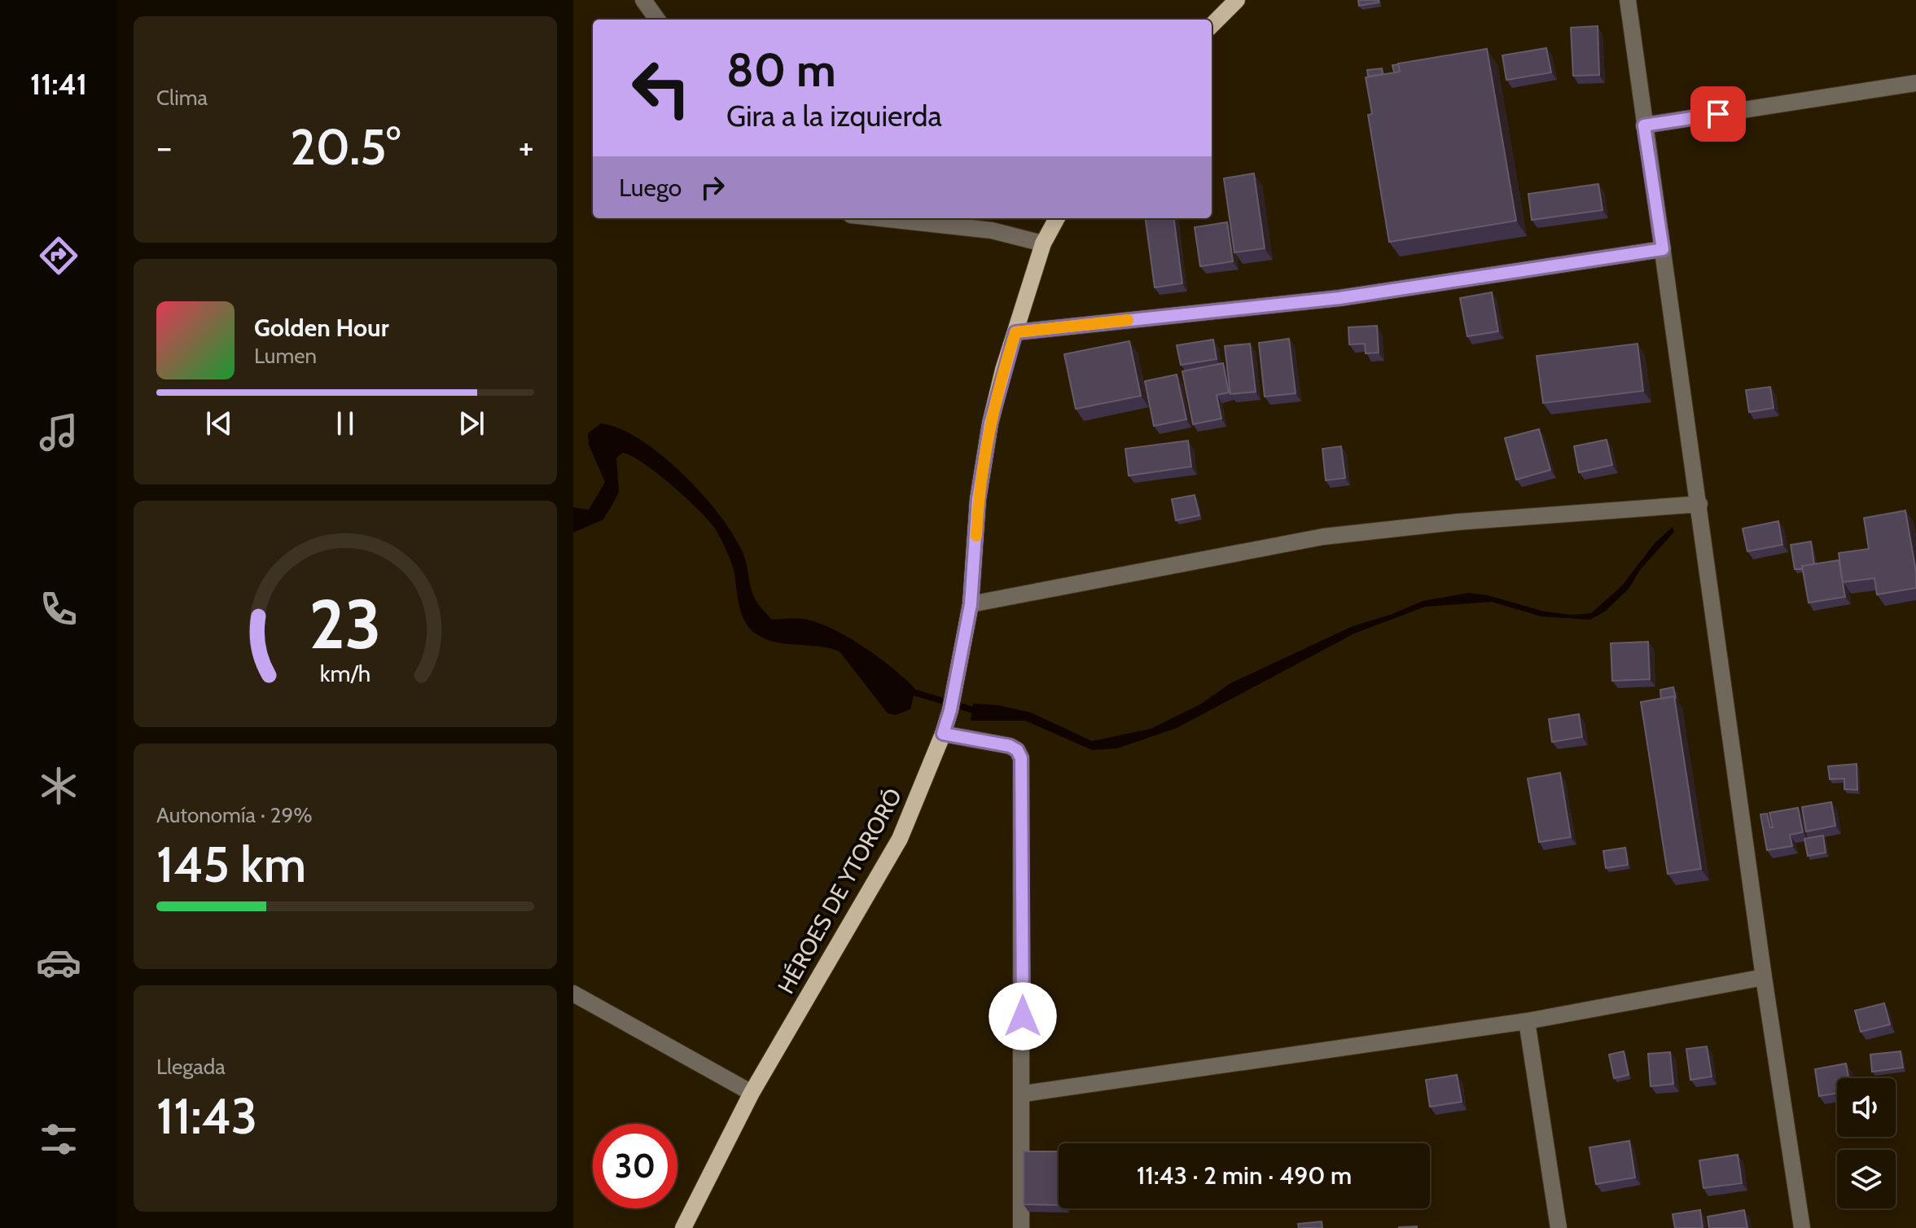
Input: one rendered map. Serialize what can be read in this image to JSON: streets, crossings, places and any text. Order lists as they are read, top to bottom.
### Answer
{
  "streets": {
    "main road": ["HÉROES DE YTORORÓ"]
  },
  "page": {
    "tabs": "11:41",
    "tile": [
      "Clima",
      ["Autonomía · 29%", "145 km"],
      ["Llegada", "11:43"]
    ],
    "turn": ["80 m", "Gira a la izquierda"],
    "heat": ["−", "20.5°", "+"],
    "then": "Luego",
    "song": ["Golden Hour", "Lumen"],
    "limit": "30",
    "trip": "11:43 · 2 min · 490 m",
    "gauge": ["23", "km/h"]
  }
}
